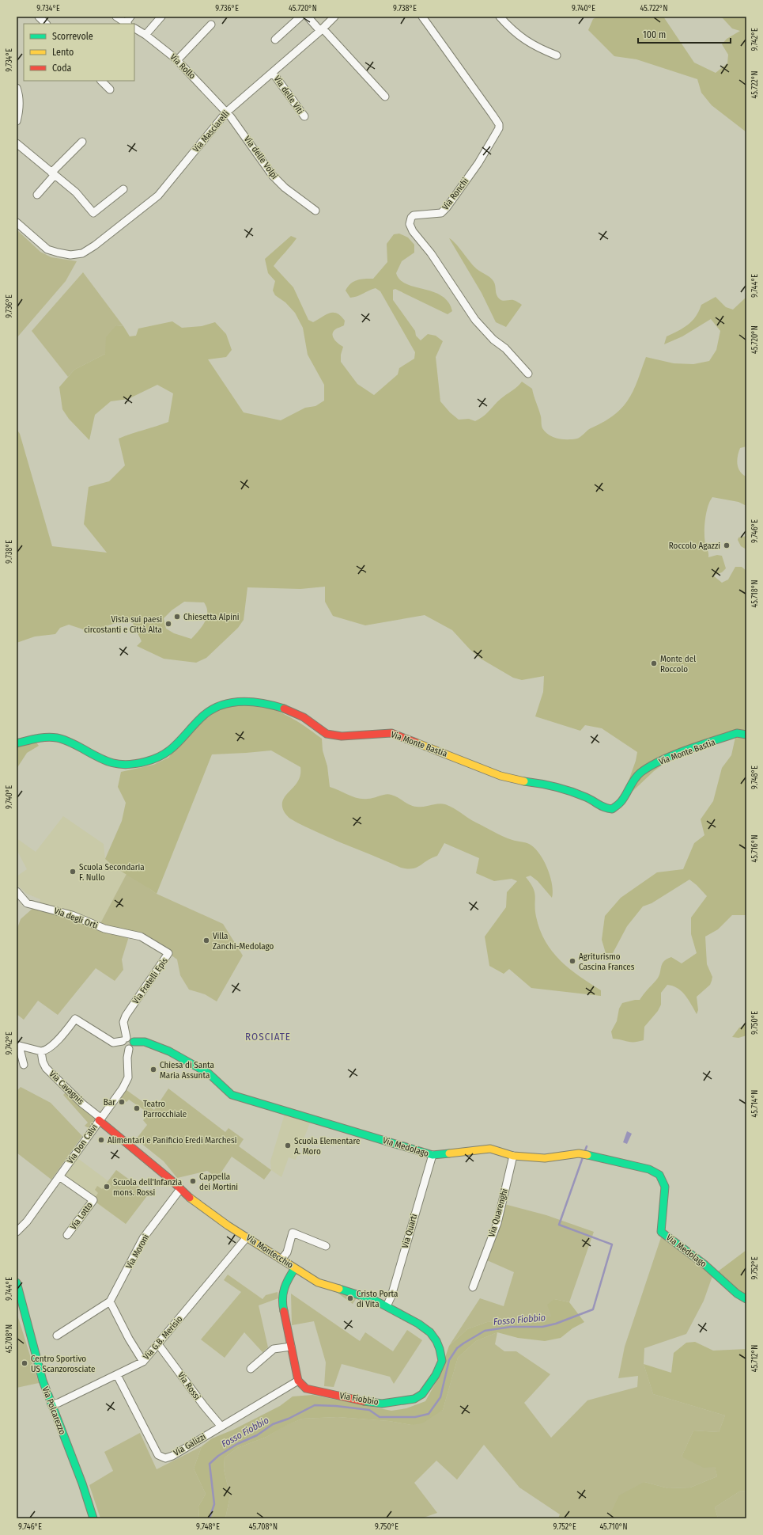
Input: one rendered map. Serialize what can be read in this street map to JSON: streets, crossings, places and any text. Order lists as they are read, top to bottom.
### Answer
{
  "streets": {
    "street": [
      "Via Rollo",
      "Via delle Viti",
      "Via Masciarelli",
      "Via delle Volpi",
      "Via Ronchi",
      "Via Monte Bastia",
      "Via degli Orti",
      "Via Fratelli Epis",
      "Via Cavagnis",
      "Via Don Calvi",
      "Via Medolago",
      "Via Quarenghi",
      "Via Lotto",
      "Via Quarti",
      "Via Moroni",
      "Via Montecchio",
      "Via G.B. Merisio",
      "Via Rossi",
      "Via Fiobbio",
      "Via Polcarezzo",
      "Via Galizzi"
    ]
  },
  "crossings": [
    ["Via Rollo", "Via Masciarelli"],
    ["Via Rollo", "Via delle Volpi"],
    ["Via delle Viti", "Via Masciarelli"],
    ["Via Masciarelli", "Via delle Volpi"],
    ["Via degli Orti", "Via Fratelli Epis"],
    ["Via Fratelli Epis", "Via Don Calvi"],
    ["Via Fratelli Epis", "Via Medolago"],
    ["Via Cavagnis", "Via Don Calvi"],
    ["Via Cavagnis", "Via Montecchio"],
    ["Via Don Calvi", "Via Medolago"],
    ["Via Don Calvi", "Via Lotto"],
    ["Via Don Calvi", "Via Montecchio"],
    ["Via Medolago", "Via Quarenghi"],
    ["Via Medolago", "Via Quarti"],
    ["Via Quarti", "Via Montecchio"],
    ["Via Moroni", "Via Montecchio"],
    ["Via Montecchio", "Via G.B. Merisio"],
    ["Via Montecchio", "Via Fiobbio"],
    ["Via G.B. Merisio", "Via Rossi"],
    ["Via G.B. Merisio", "Via Polcarezzo"],
    ["Via G.B. Merisio", "Via Galizzi"],
    ["Via Rossi", "Via Galizzi"],
    ["Via Fiobbio", "Via Galizzi"]
  ],
  "districts": ["ROSCIATE"],
  "water": ["Fosso Fiobbio"],
  "places": [
    "Roccolo Agazzi",
    "Chiesetta Alpini",
    "Vista sui paesi circostanti e Città Alta",
    "Monte del Roccolo",
    "Scuola Secondaria F. Nullo",
    "Villa Zanchi-Medolago",
    "Agriturismo Cascina Frances",
    "Chiesa di Santa Maria Assunta",
    "Bar",
    "Teatro Parrocchiale",
    "Alimentari e Panificio Eredi Marchesi",
    "Scuola Elementare A. Moro",
    "Cappella dei Mortini",
    "Scuola dell'Infanzia mons. Rossi",
    "Cristo Porta di Vita",
    "Centro Sportivo US Scanzorosciate"
  ],
  "legend": ["Scorrevole", "Lento", "Coda"],
  "scale_bar": "100 m",
  "coordinates": [
    "9.734°E",
    "9.736°E",
    "45.720°N",
    "9.738°E",
    "9.740°E",
    "45.722°N",
    "9.742°E",
    "9.744°E",
    "9.746°E",
    "45.718°N",
    "9.748°E",
    "45.716°N",
    "9.750°E",
    "45.714°N",
    "9.752°E",
    "45.708°N",
    "45.712°N",
    "45.710°N"
  ]
}
